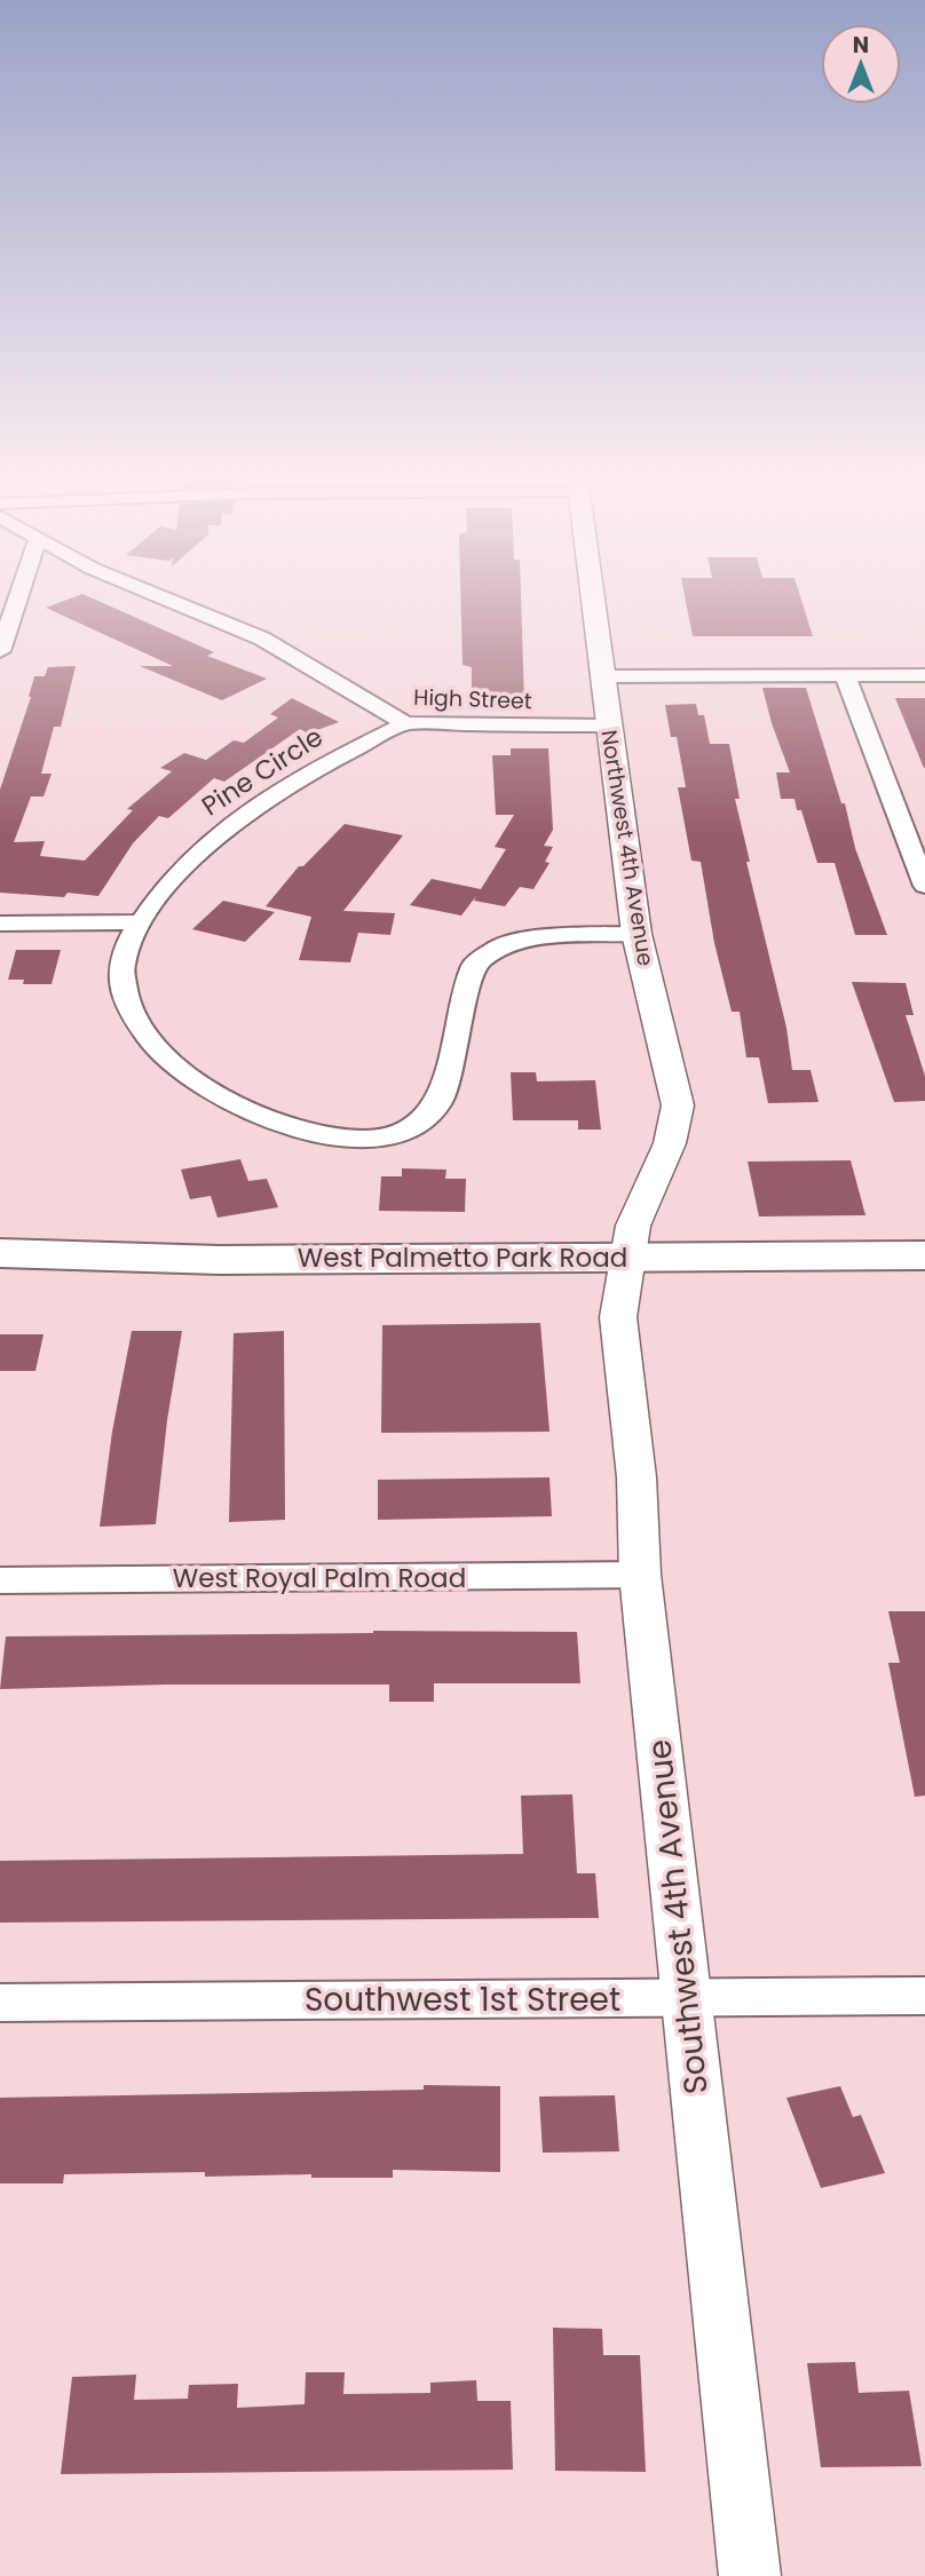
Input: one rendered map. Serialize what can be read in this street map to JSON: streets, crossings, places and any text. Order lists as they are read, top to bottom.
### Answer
{
  "streets": {
    "main road": ["West Palmetto Park Road"],
    "street": [
      "High Street",
      "Pine Circle",
      "Northwest 4th Avenue",
      "West Royal Palm Road",
      "Southwest 4th Avenue",
      "Southwest 1st Street"
    ]
  },
  "crossings": [
    ["High Street", "Pine Circle"],
    ["High Street", "Northwest 4th Avenue"],
    ["Pine Circle", "Northwest 4th Avenue"],
    ["Northwest 4th Avenue", "West Palmetto Park Road"],
    ["Northwest 4th Avenue", "Southwest 4th Avenue"],
    ["West Palmetto Park Road", "Southwest 4th Avenue"],
    ["West Royal Palm Road", "Southwest 4th Avenue"],
    ["Southwest 4th Avenue", "Southwest 1st Street"]
  ],
  "north": "top"
}
